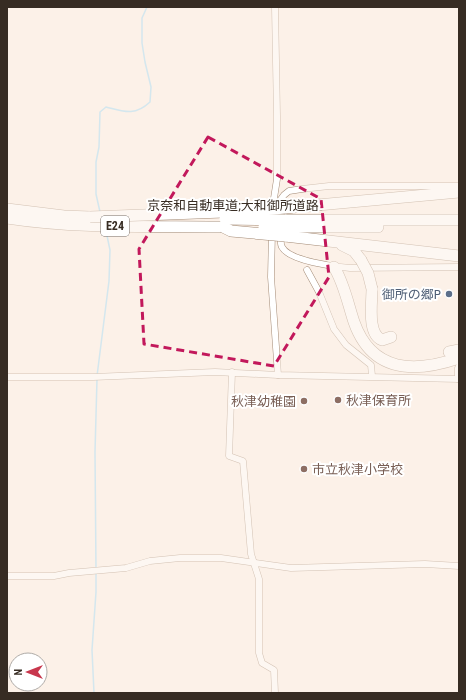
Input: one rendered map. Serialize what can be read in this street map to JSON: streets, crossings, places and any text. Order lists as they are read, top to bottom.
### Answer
{
  "streets": {
    "highway": ["京奈和自動車道;大和御所道路", "E24"]
  },
  "places": [
    "御所の郷P",
    "秋津保育所",
    "秋津幼稚園",
    "市立秋津小学校"
  ],
  "north": "left"
}
